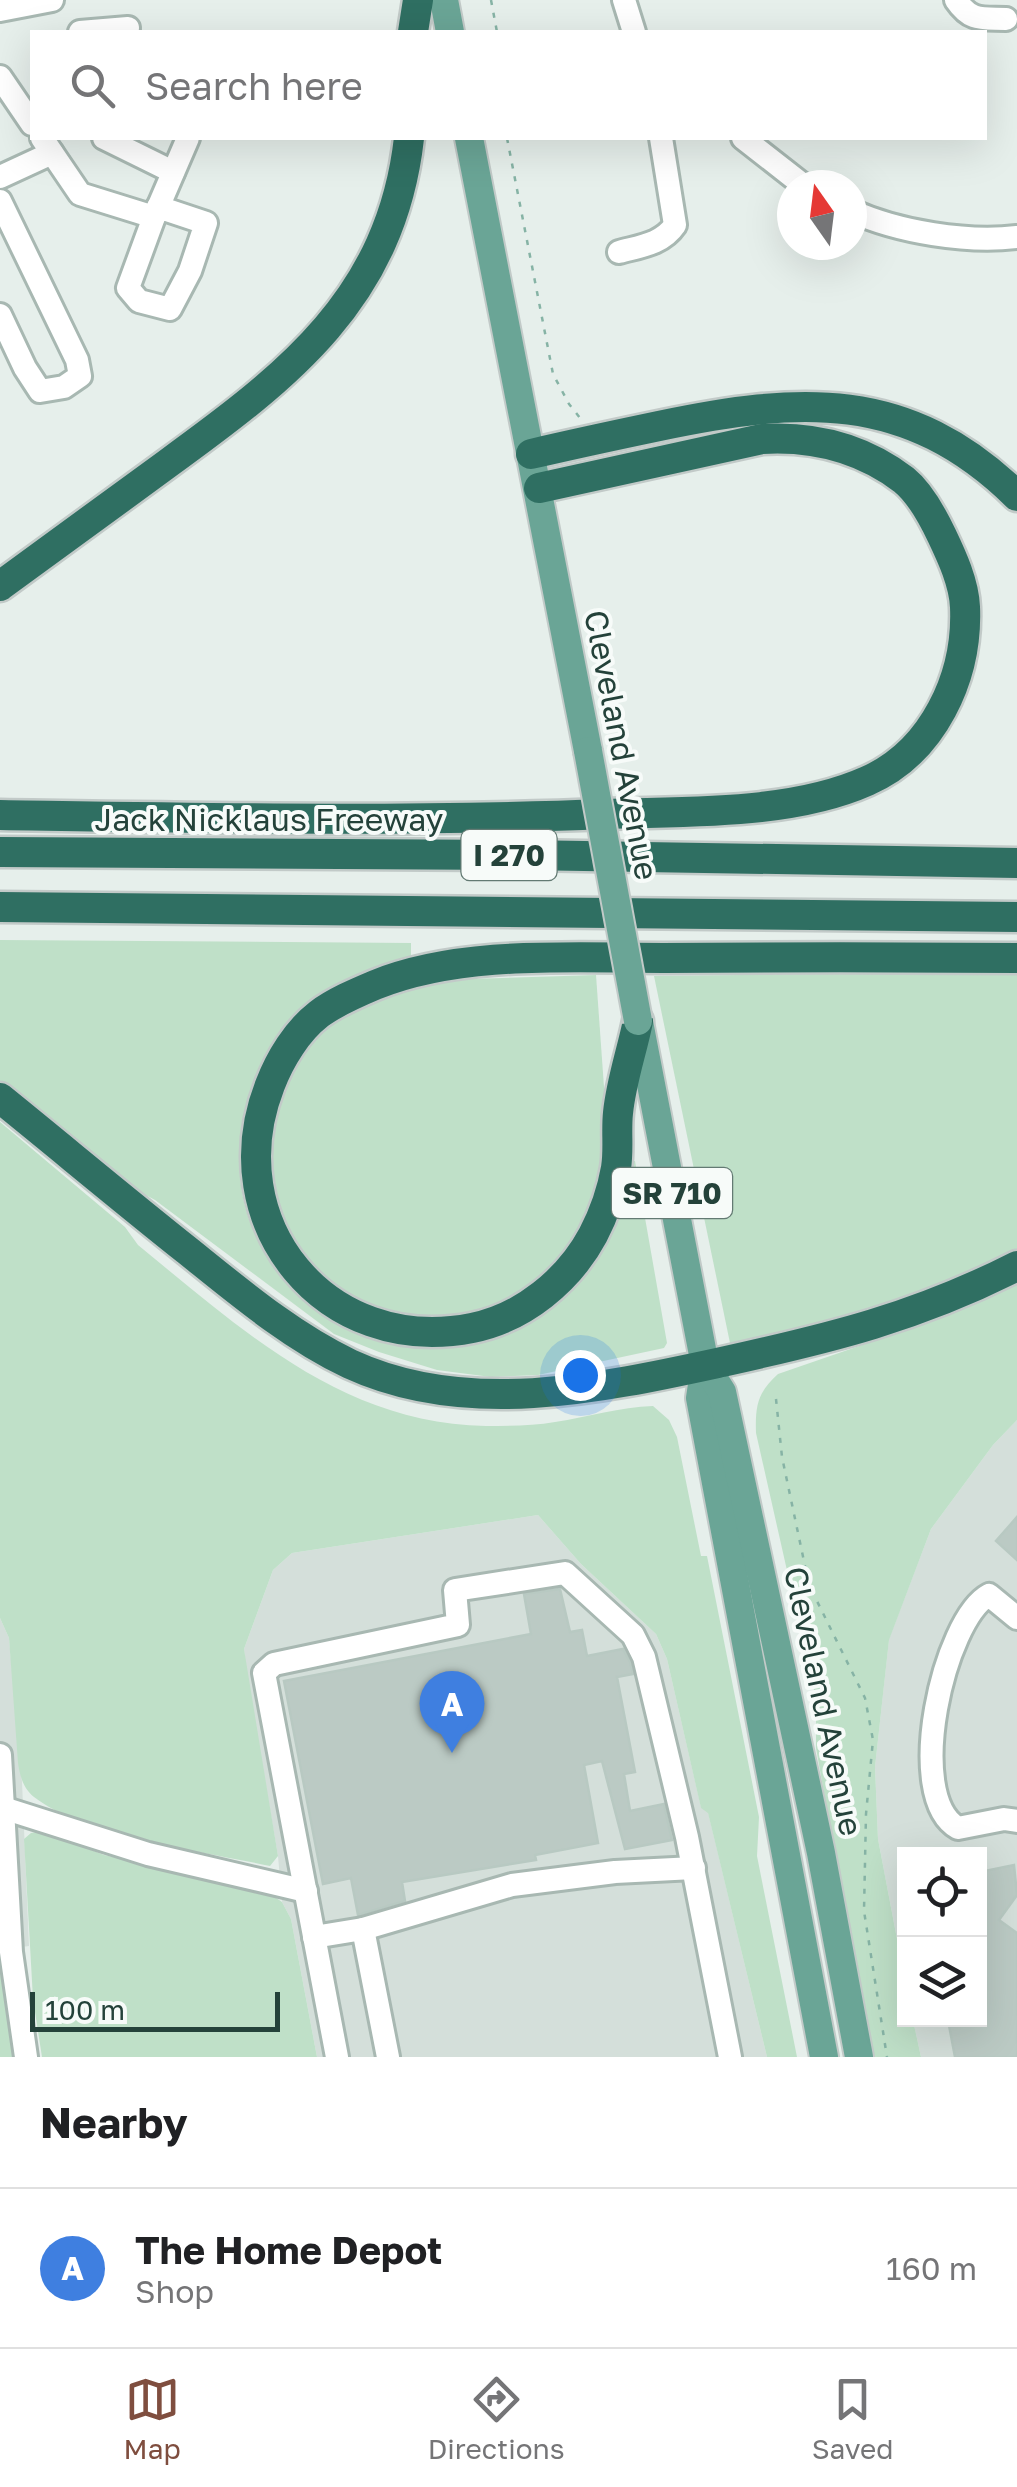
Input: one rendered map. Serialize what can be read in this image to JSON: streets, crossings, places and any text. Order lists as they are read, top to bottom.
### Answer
{
  "streets": {
    "highway": ["Jack Nicklaus Freeway", "I 270"],
    "main road": ["Cleveland Avenue", "SR 710"]
  },
  "scale_bar": "100 m",
  "north": "top",
  "page": {
    "search": "Search here",
    "pins": "A",
    "scale": "100 m",
    "heading": "Nearby",
    "list": [
      {
        "mark": "A",
        "name": "The Home Depot",
        "note": "Shop",
        "value": "160 m"
      }
    ],
    "nav": ["Map", "Directions", "Saved"]
  }
}
